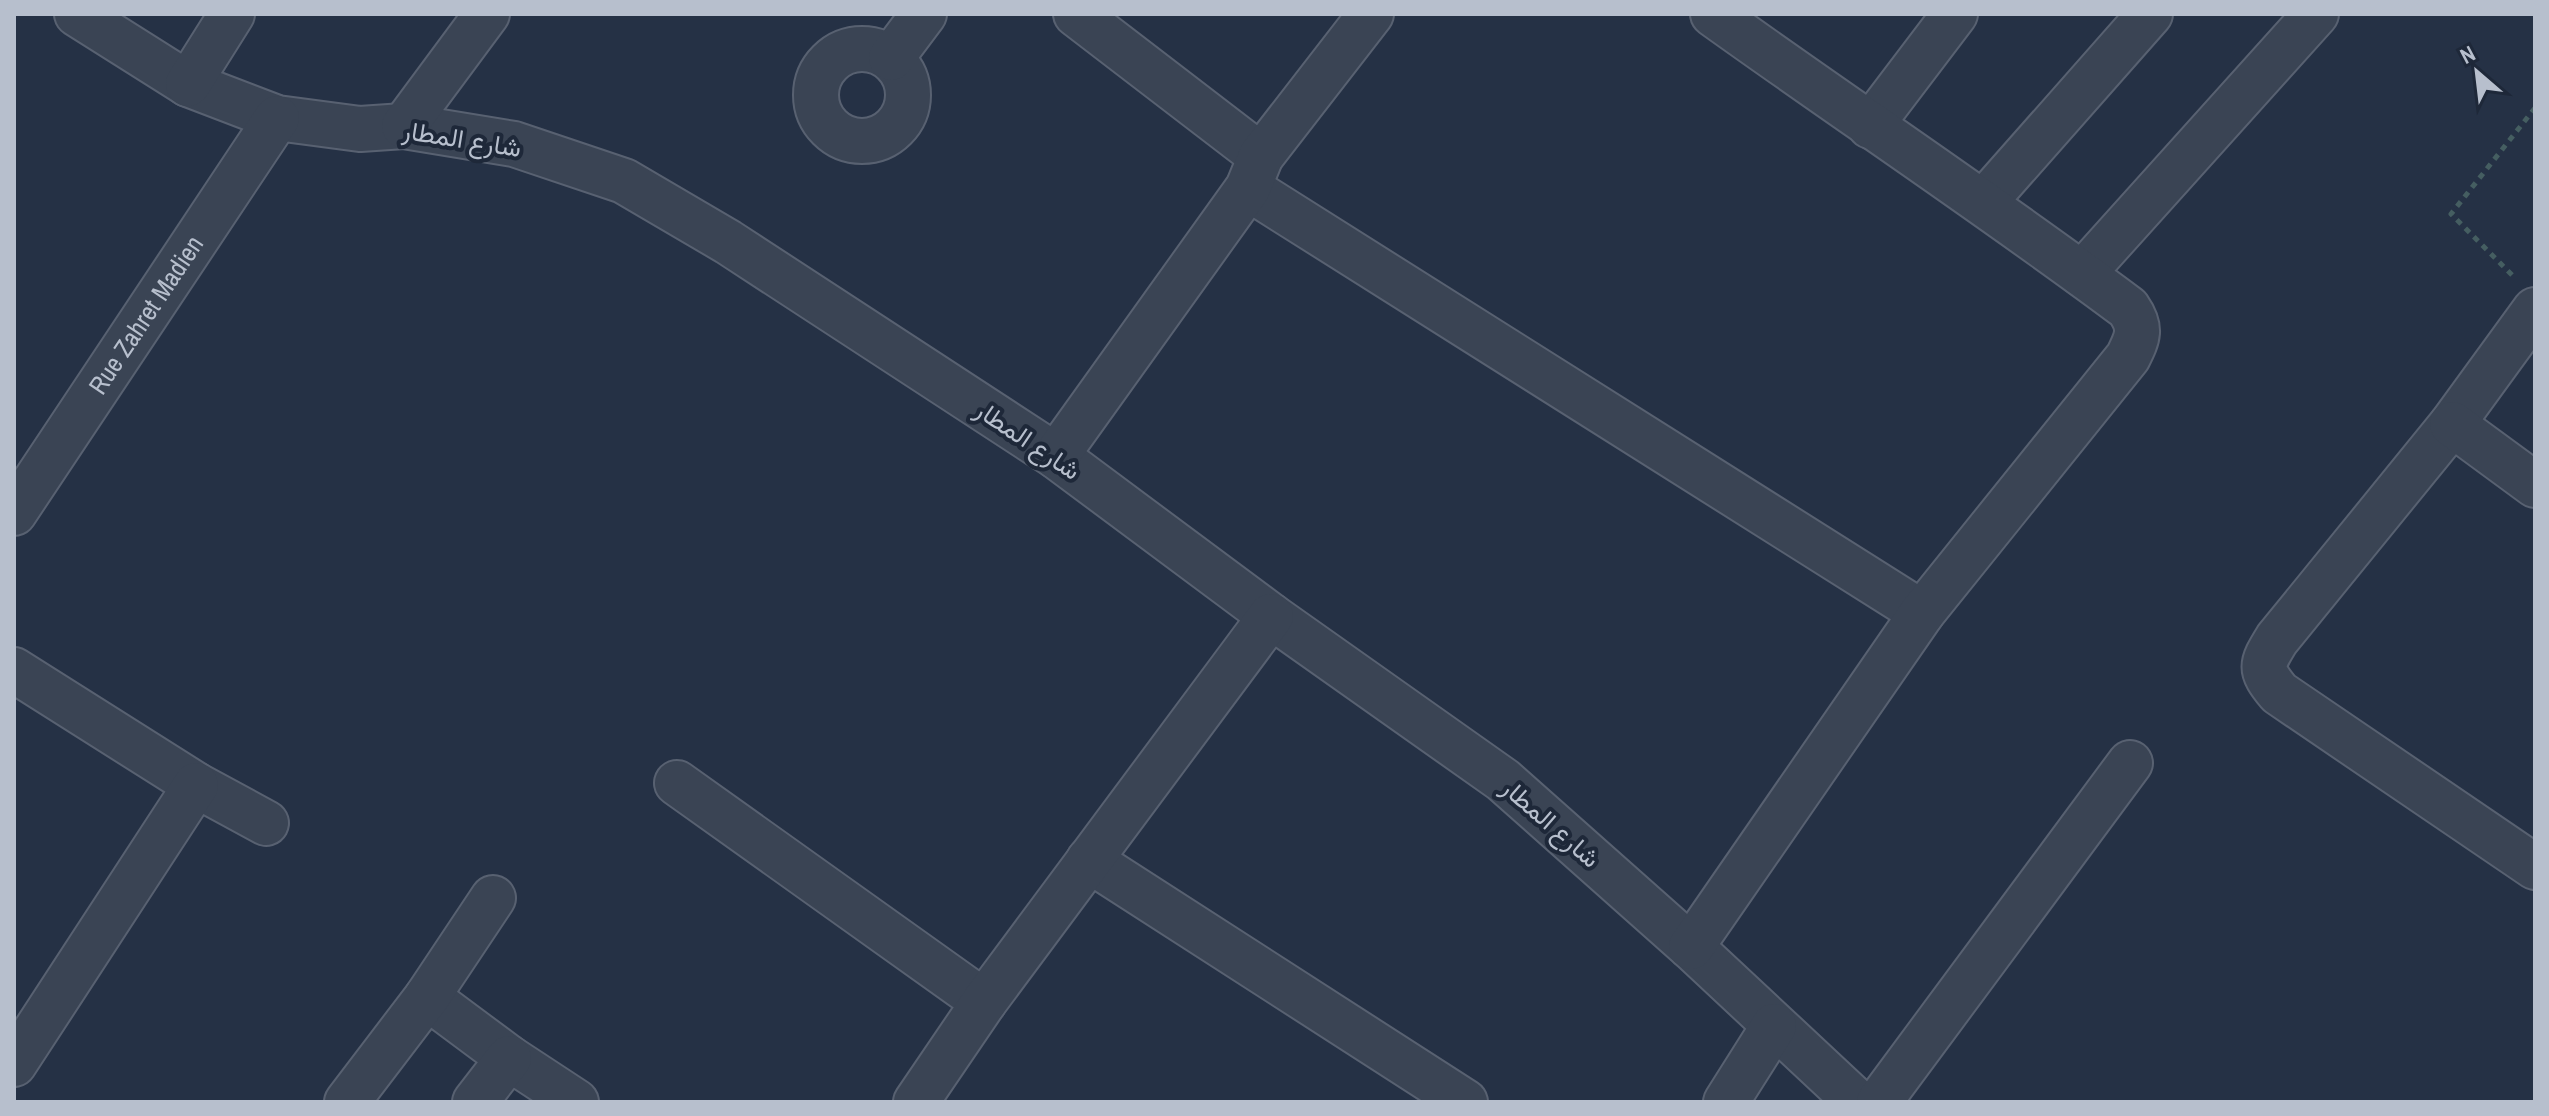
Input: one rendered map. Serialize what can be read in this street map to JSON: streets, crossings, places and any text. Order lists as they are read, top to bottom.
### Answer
{
  "streets": {
    "street": ["شارع المطار", "Rue Zahret Madien"]
  },
  "crossings": [
    ["شارع المطار", "Rue Zahret Madien"]
  ],
  "north": "top left"
}
